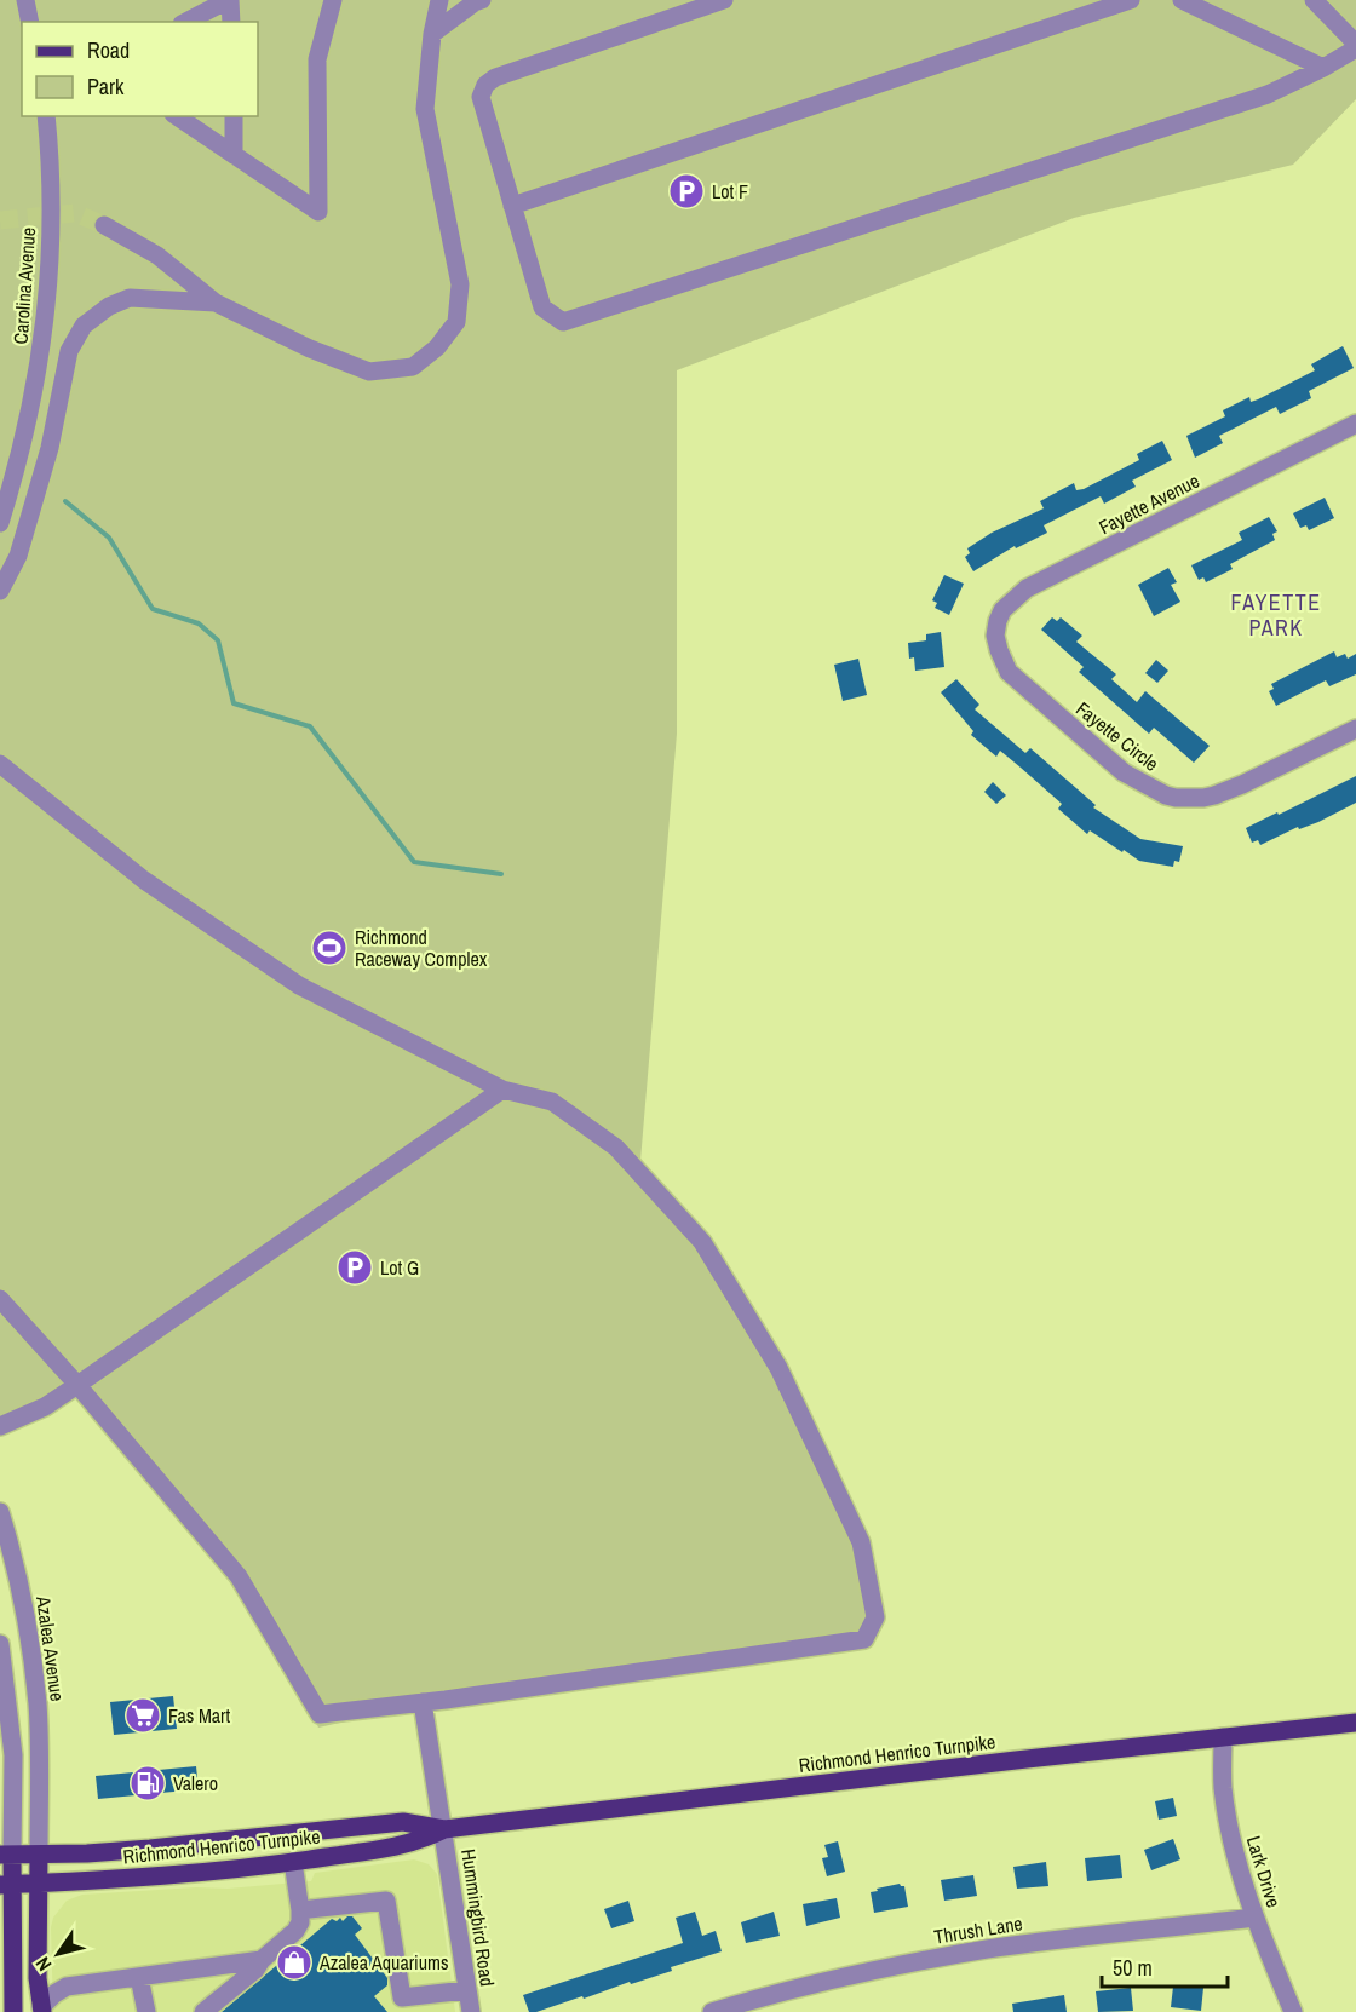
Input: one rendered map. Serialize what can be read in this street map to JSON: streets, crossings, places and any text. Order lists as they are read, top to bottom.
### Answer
{
  "streets": {
    "main road": ["Azalea Avenue", "Richmond Henrico Turnpike"],
    "street": [
      "Carolina Avenue",
      "Fayette Avenue",
      "Fayette Circle",
      "Lark Drive",
      "Hummingbird Road",
      "Thrush Lane"
    ]
  },
  "crossings": [
    ["Fayette Avenue", "Fayette Circle"],
    ["Azalea Avenue", "Richmond Henrico Turnpike"],
    ["Richmond Henrico Turnpike", "Lark Drive"],
    ["Richmond Henrico Turnpike", "Hummingbird Road"],
    ["Lark Drive", "Thrush Lane"]
  ],
  "districts": ["FAYETTE PARK"],
  "places": {
    "parking": ["Lot F", "Lot G"],
    "sports": ["Richmond Raceway Complex"],
    "supermarket": ["Fas Mart"],
    "fuel station": ["Valero"],
    "shop": ["Azalea Aquariums"]
  },
  "legend": ["Road", "Park"],
  "scale_bar": "50 m",
  "north": "bottom left"
}
